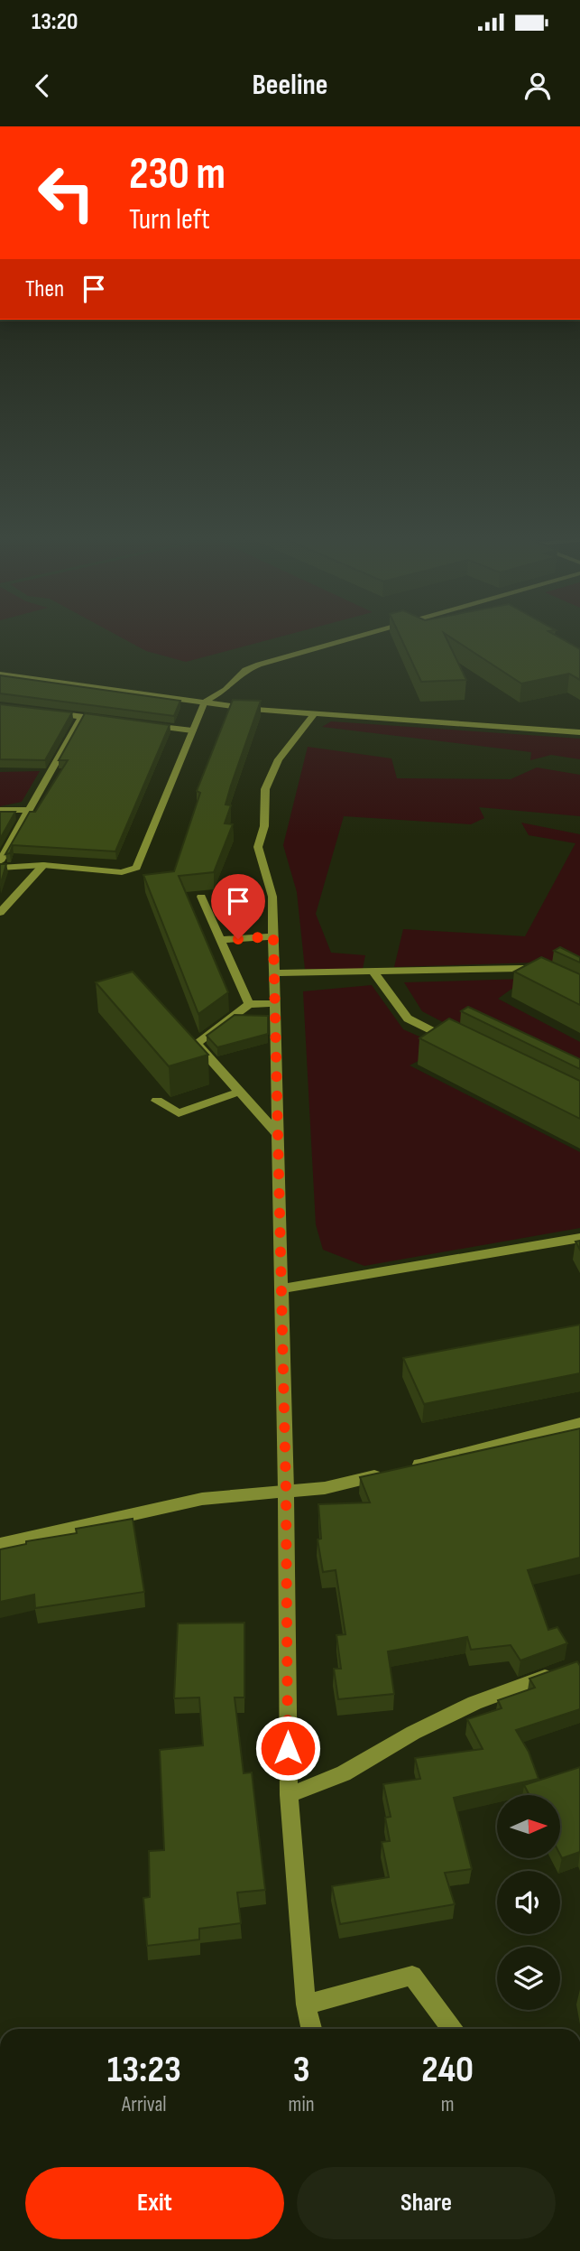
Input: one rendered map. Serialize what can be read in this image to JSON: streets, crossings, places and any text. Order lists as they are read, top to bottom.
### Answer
{
  "north": "right",
  "page": {
    "status": "13:20",
    "header": "Beeline",
    "turn": ["230 m", "Turn left"],
    "then": "Then",
    "eta": [
      "13:23",
      "Arrival",
      "3",
      "min",
      "240",
      "m"
    ],
    "buttons": ["Exit", "Share"]
  }
}
